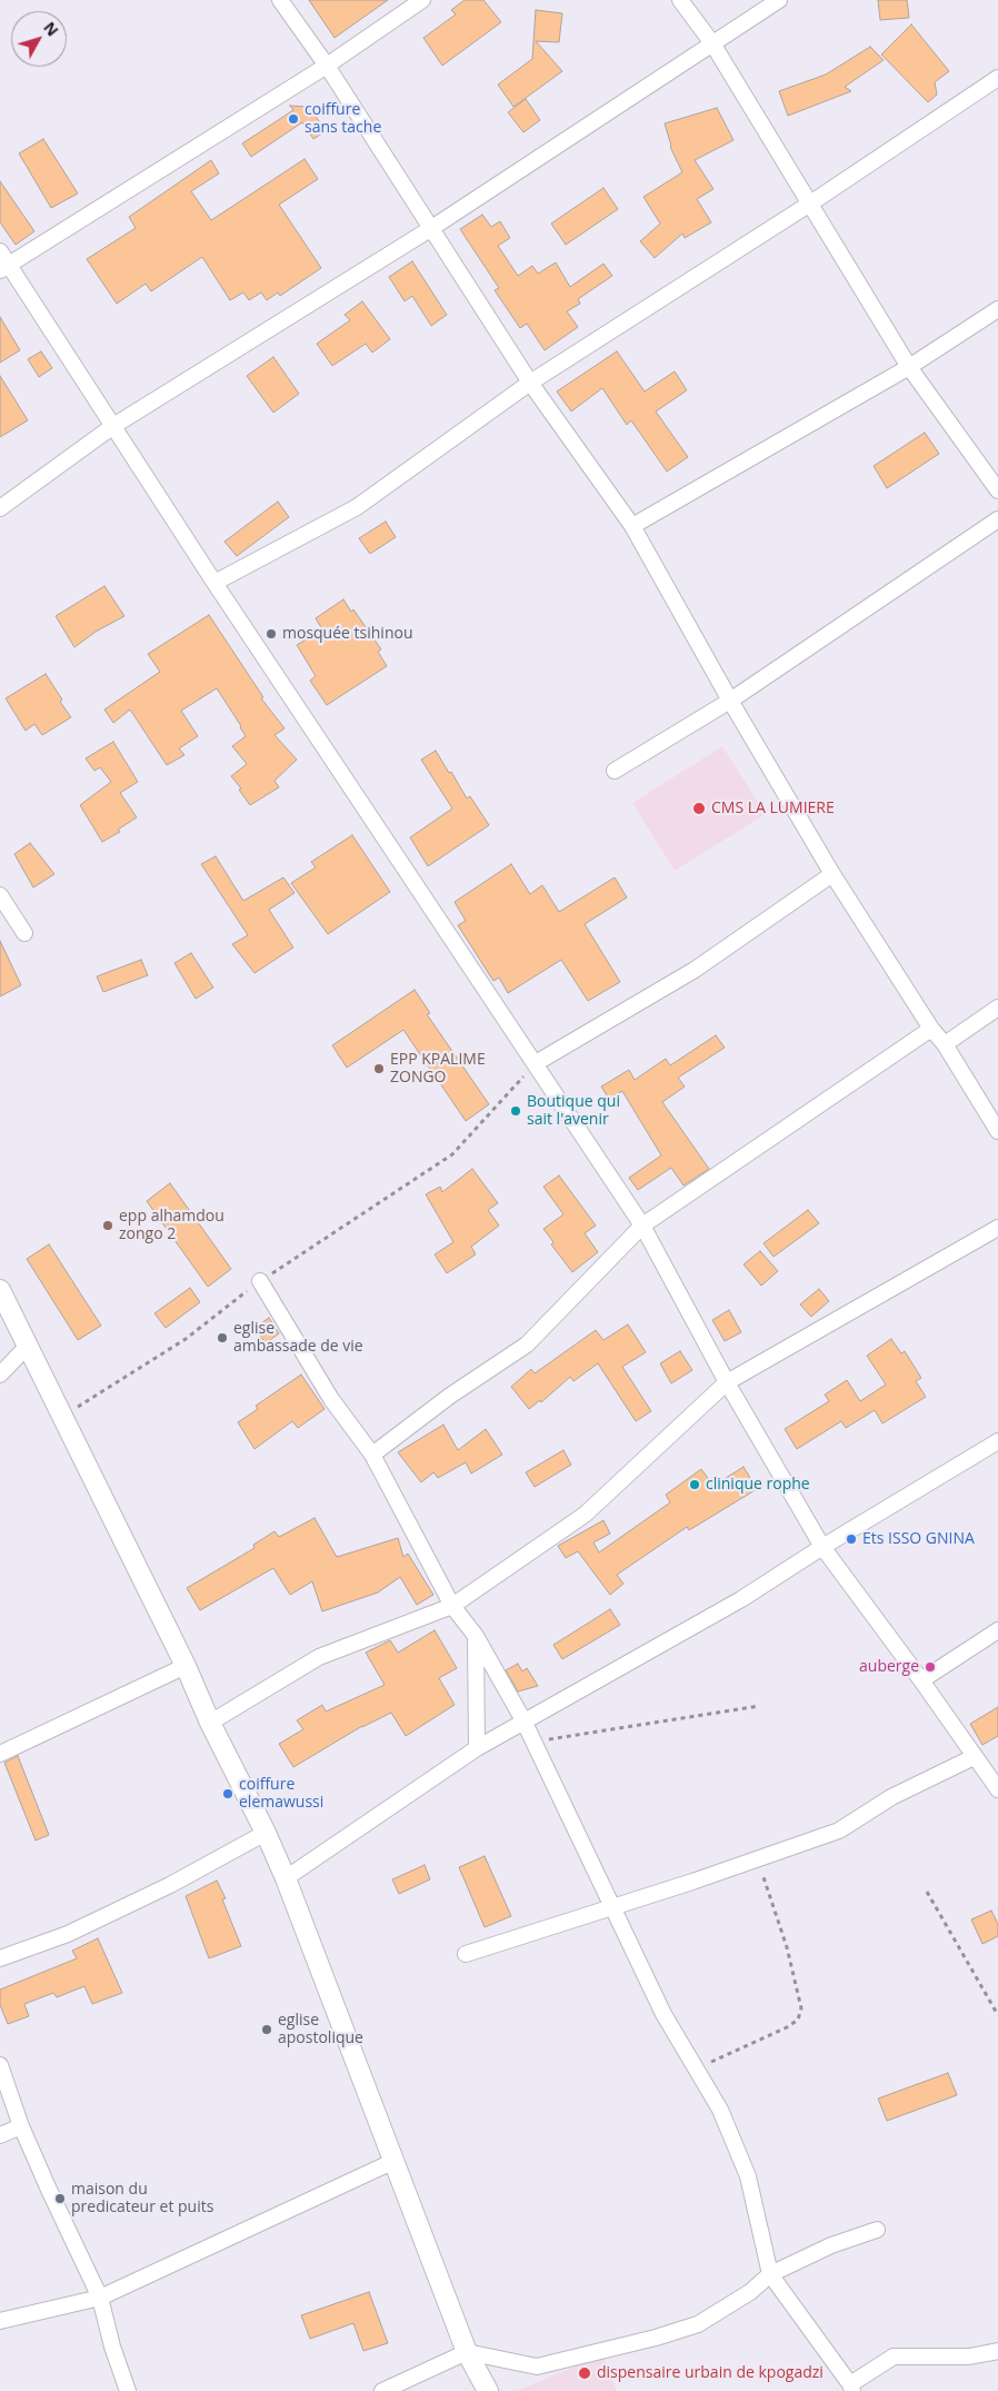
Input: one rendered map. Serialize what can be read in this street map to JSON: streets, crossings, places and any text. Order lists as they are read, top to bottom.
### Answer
{
  "places": [
    "coiffure sans tache",
    "mosquée tsihinou",
    "CMS LA LUMIERE",
    "EPP KPALIME ZONGO",
    "Boutique qui sait l'avenir",
    "epp alhamdou zongo 2",
    "eglise ambassade de vie",
    "clinique rophe",
    "Ets ISSO GNINA",
    "auberge",
    "coiffure elemawussi",
    "eglise apostolique",
    "maison du predicateur et puits",
    "dispensaire urbain de kpogadzi"
  ],
  "north": "top right"
}
